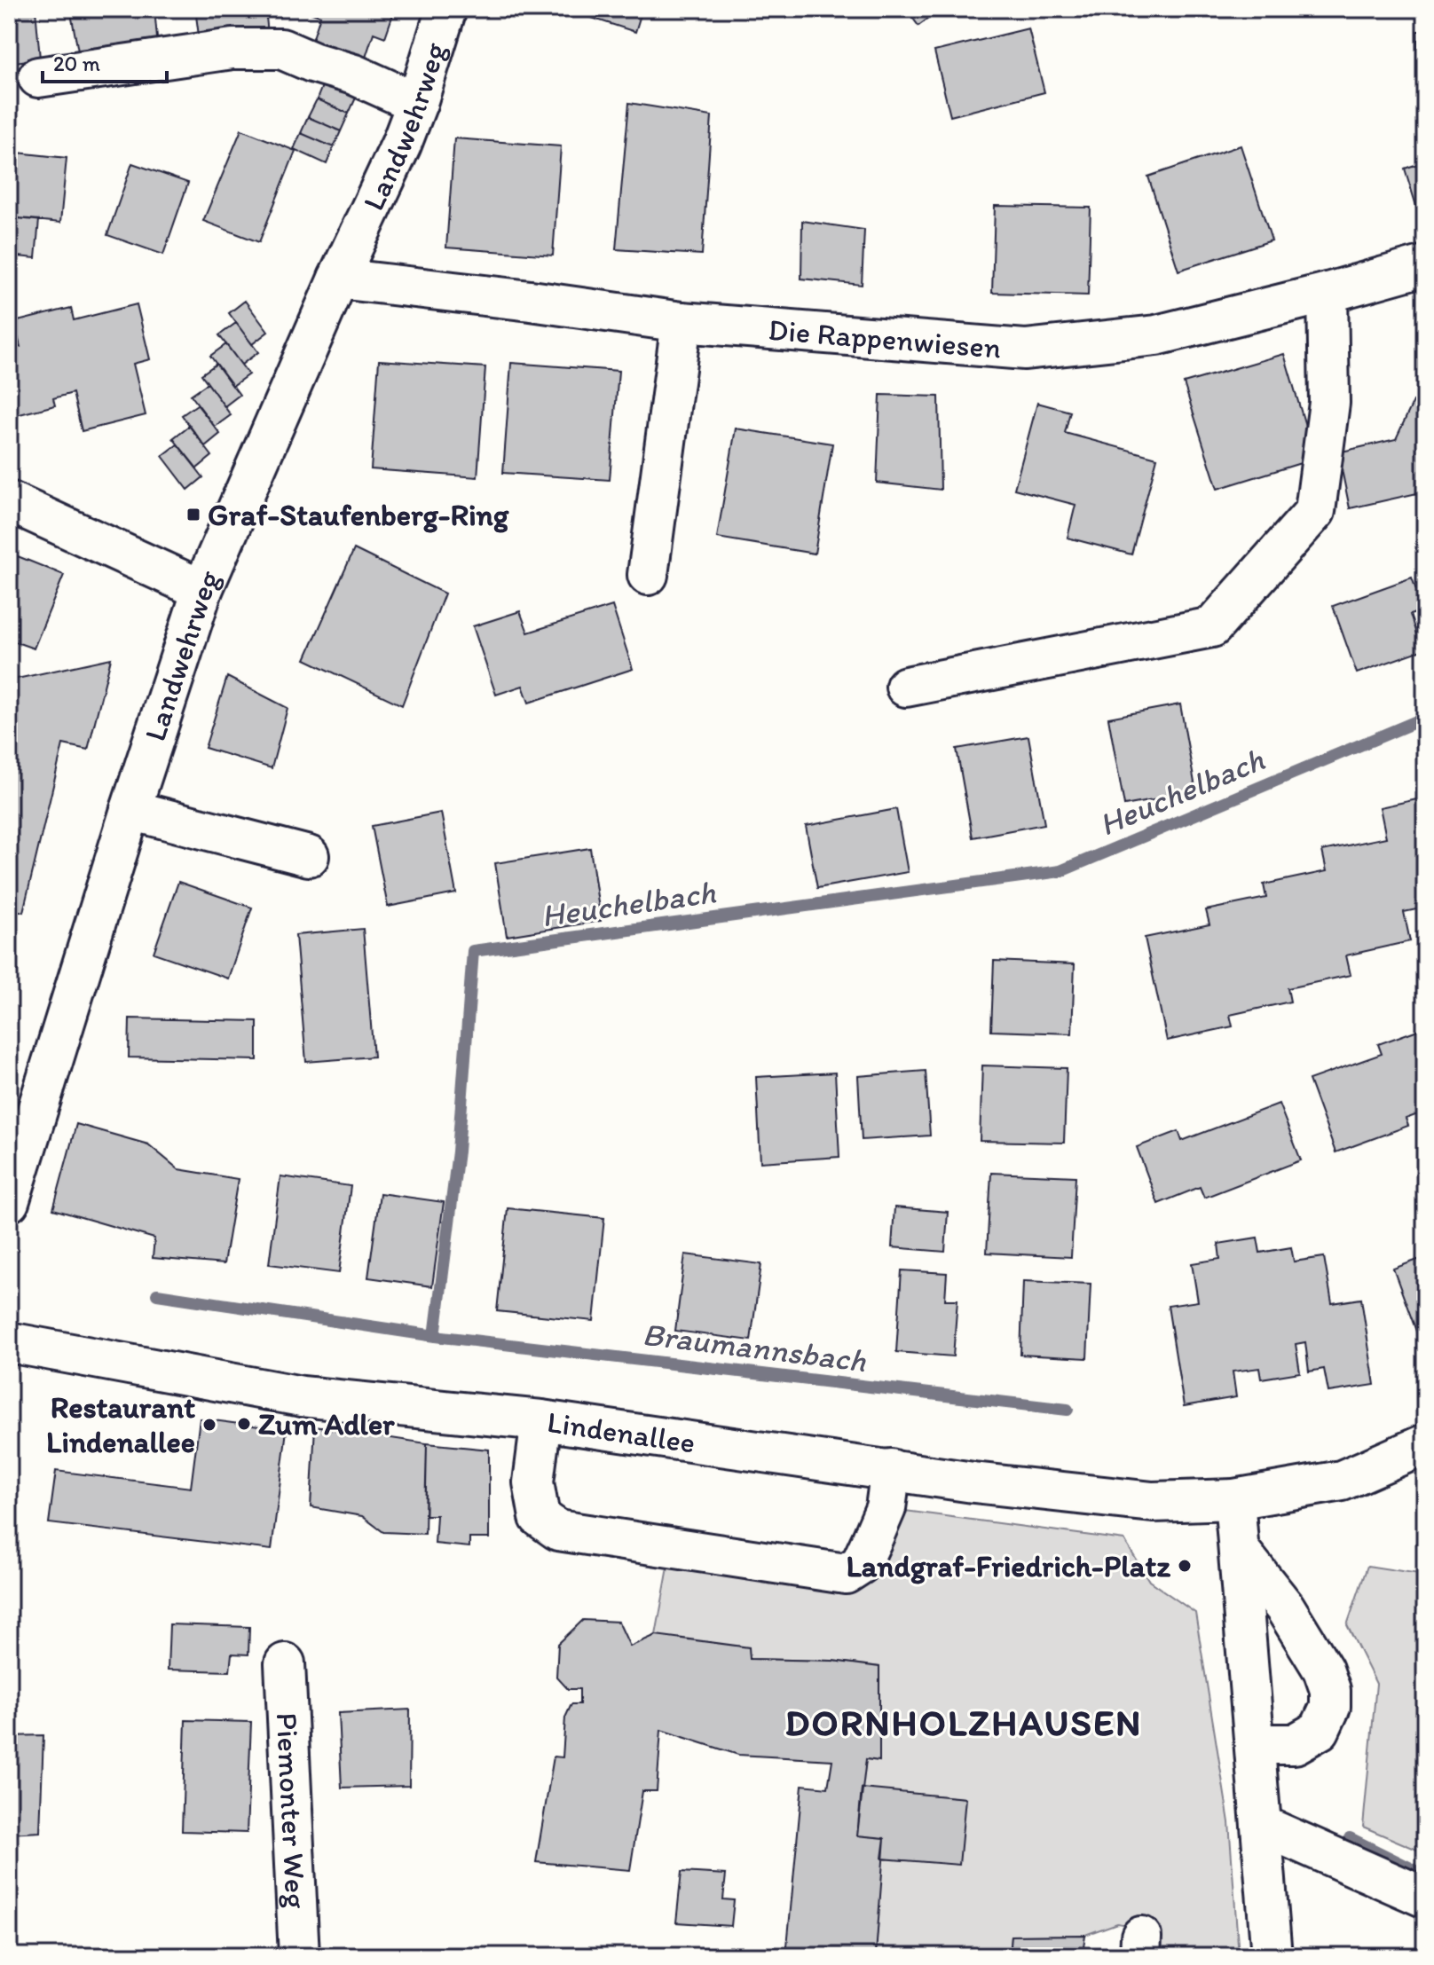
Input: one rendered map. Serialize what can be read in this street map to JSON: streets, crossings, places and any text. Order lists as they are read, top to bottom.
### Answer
{
  "streets": {
    "street": [
      "Landwehrweg",
      "Die Rappenwiesen",
      "Lindenallee",
      "Piemonter Weg"
    ]
  },
  "crossings": [
    ["Landwehrweg", "Die Rappenwiesen"]
  ],
  "districts": ["DORNHOLZHAUSEN"],
  "water": ["Heuchelbach", "Braumannsbach"],
  "places": {
    "transit": ["Graf-Staufenberg-Ring"],
    "other": ["Zum Adler", "Restaurant Lindenallee", "Landgraf-Friedrich-Platz"]
  },
  "scale_bar": "20 m"
}
